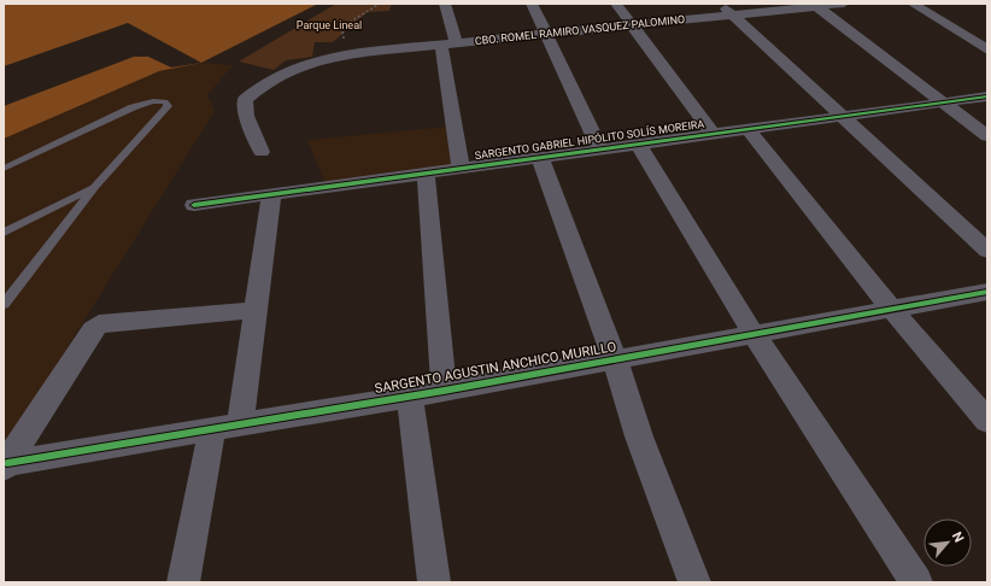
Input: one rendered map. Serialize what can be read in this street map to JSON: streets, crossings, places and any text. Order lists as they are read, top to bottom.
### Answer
{
  "streets": {
    "street": ["CBO. ROMEL RAMIRO VASQUEZ PALOMINO", "SARGENTO GABRIEL HIPÓLITO SOLÍS MOREIRA", "SARGENTO AGUSTIN ANCHICO MURILLO"]
  },
  "parks": ["Parque Lineal"],
  "north": "top right"
}
